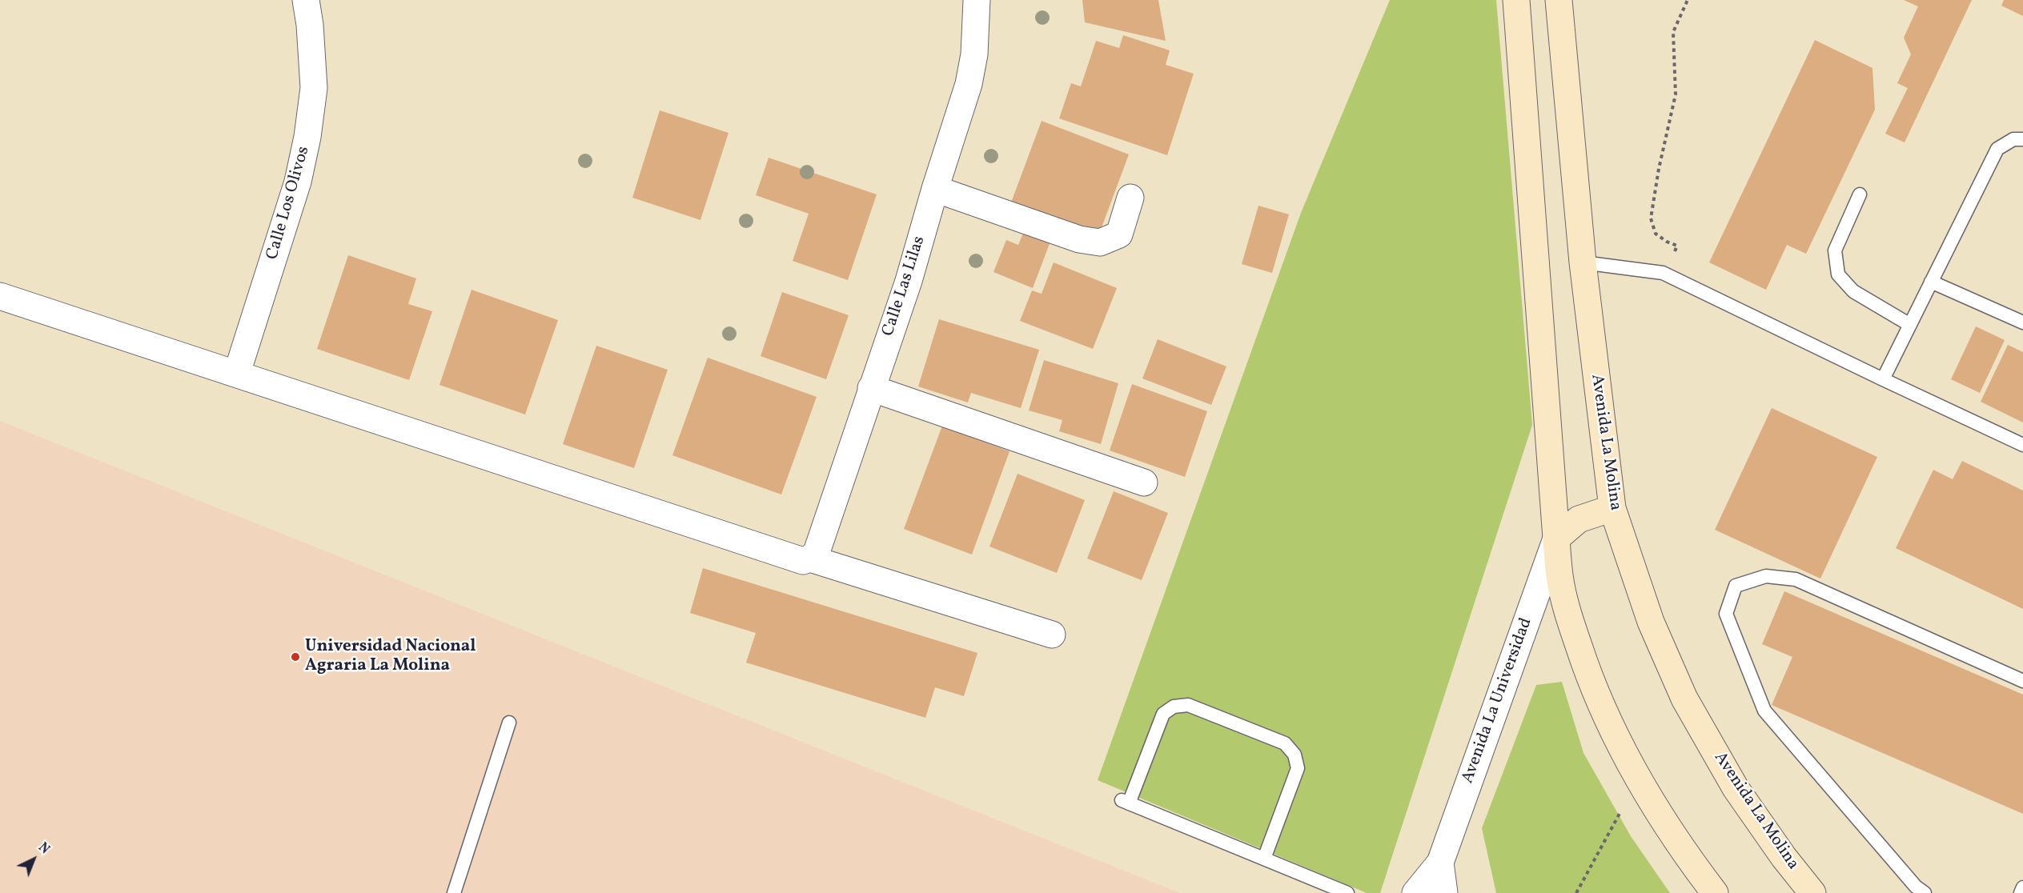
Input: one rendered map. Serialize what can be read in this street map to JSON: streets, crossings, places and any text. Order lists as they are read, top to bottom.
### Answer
{
  "streets": {
    "main road": ["Avenida La Molina"],
    "street": ["Calle Los Olivos", "Calle Las Lilas", "Avenida La Universidad"]
  },
  "places": ["Universidad Nacional Agraria La Molina"],
  "north": "top right"
}
